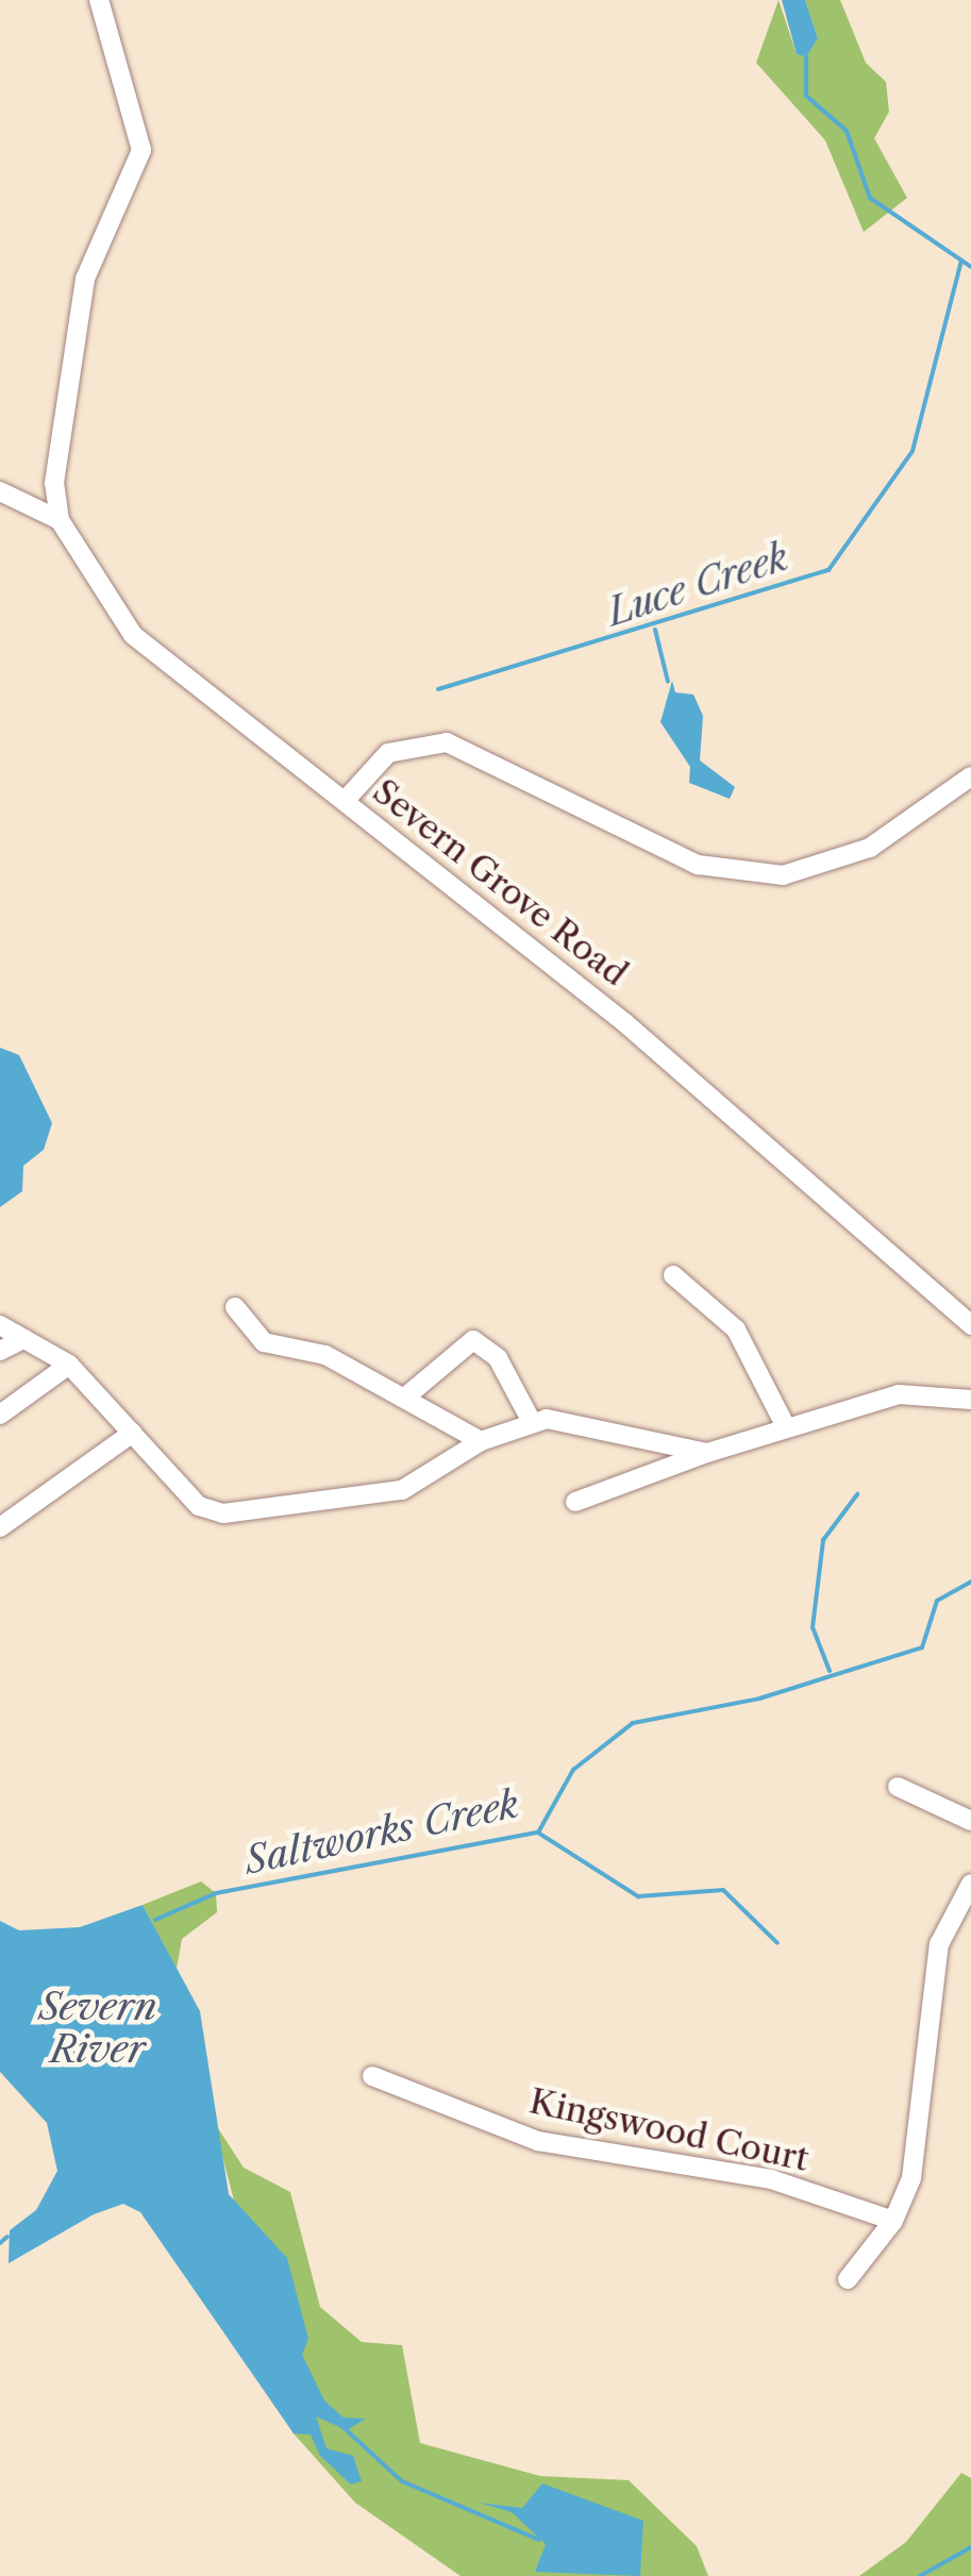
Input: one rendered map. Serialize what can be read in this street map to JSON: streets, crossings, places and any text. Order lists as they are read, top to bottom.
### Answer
{
  "streets": {
    "street": ["Severn Grove Road", "Kingswood Court"]
  },
  "water": ["Luce Creek", "Saltworks Creek", "Severn River"]
}
